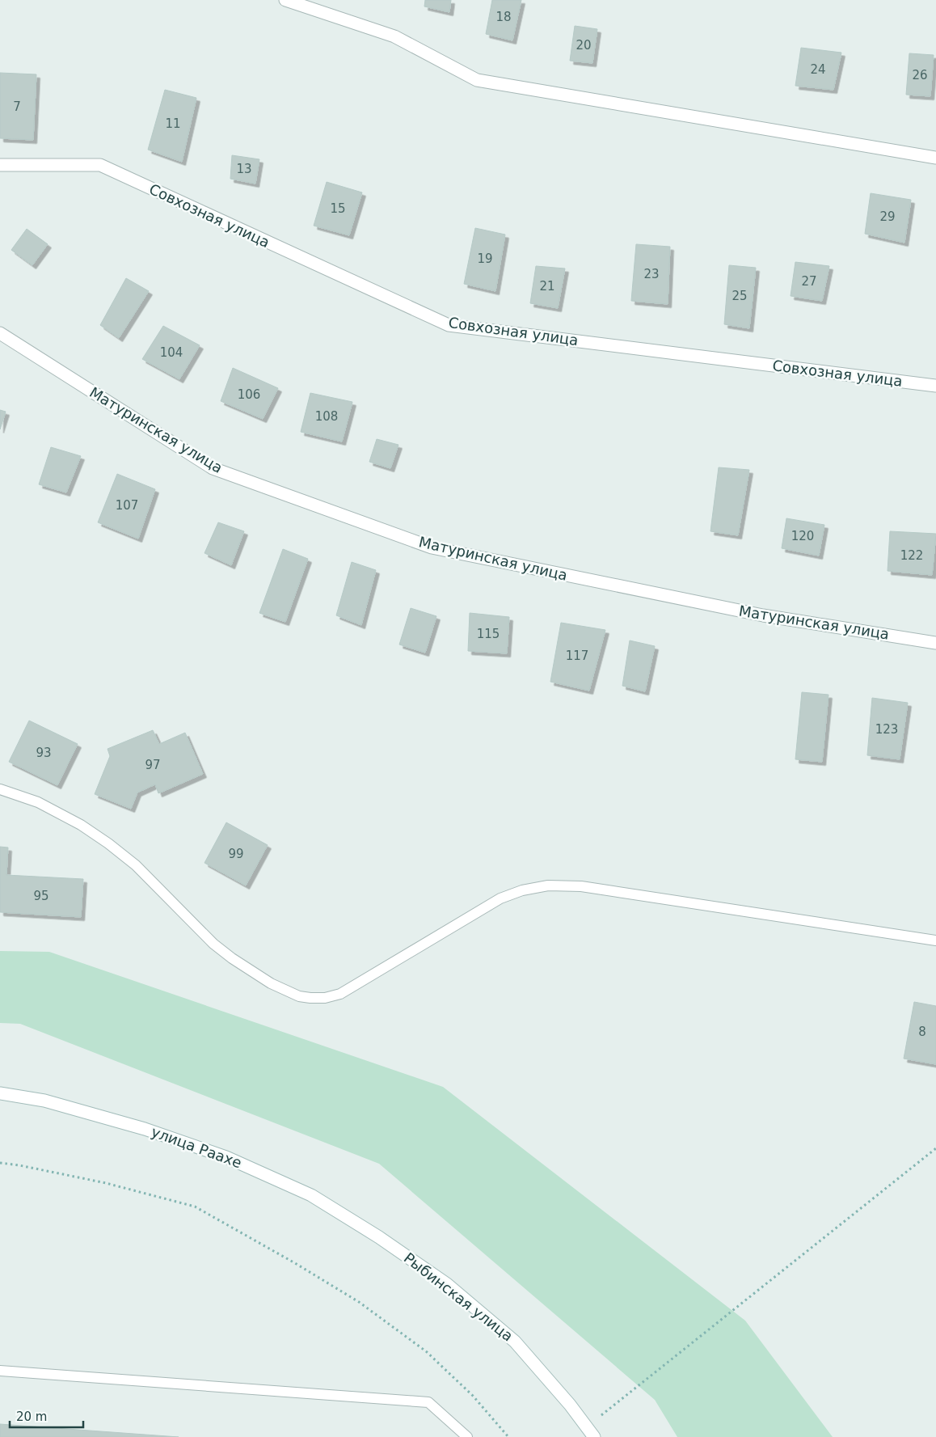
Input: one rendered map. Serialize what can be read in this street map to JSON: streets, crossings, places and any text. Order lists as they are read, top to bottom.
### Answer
{
  "streets": {
    "street": [
      "Совхозная улица",
      "Матуринская улица",
      "улица Раахе",
      "Рыбинская улица"
    ]
  },
  "crossings": [
    ["улица Раахе", "Рыбинская улица"]
  ],
  "house_numbers": [
    "18",
    "20",
    "24",
    "26",
    "7",
    "11",
    "13",
    "15",
    "29",
    "19",
    "23",
    "27",
    "21",
    "25",
    "104",
    "106",
    "108",
    "107",
    "120",
    "122",
    "115",
    "117",
    "123",
    "93",
    "97",
    "99",
    "95",
    "8"
  ],
  "scale_bar": "20 m"
}
